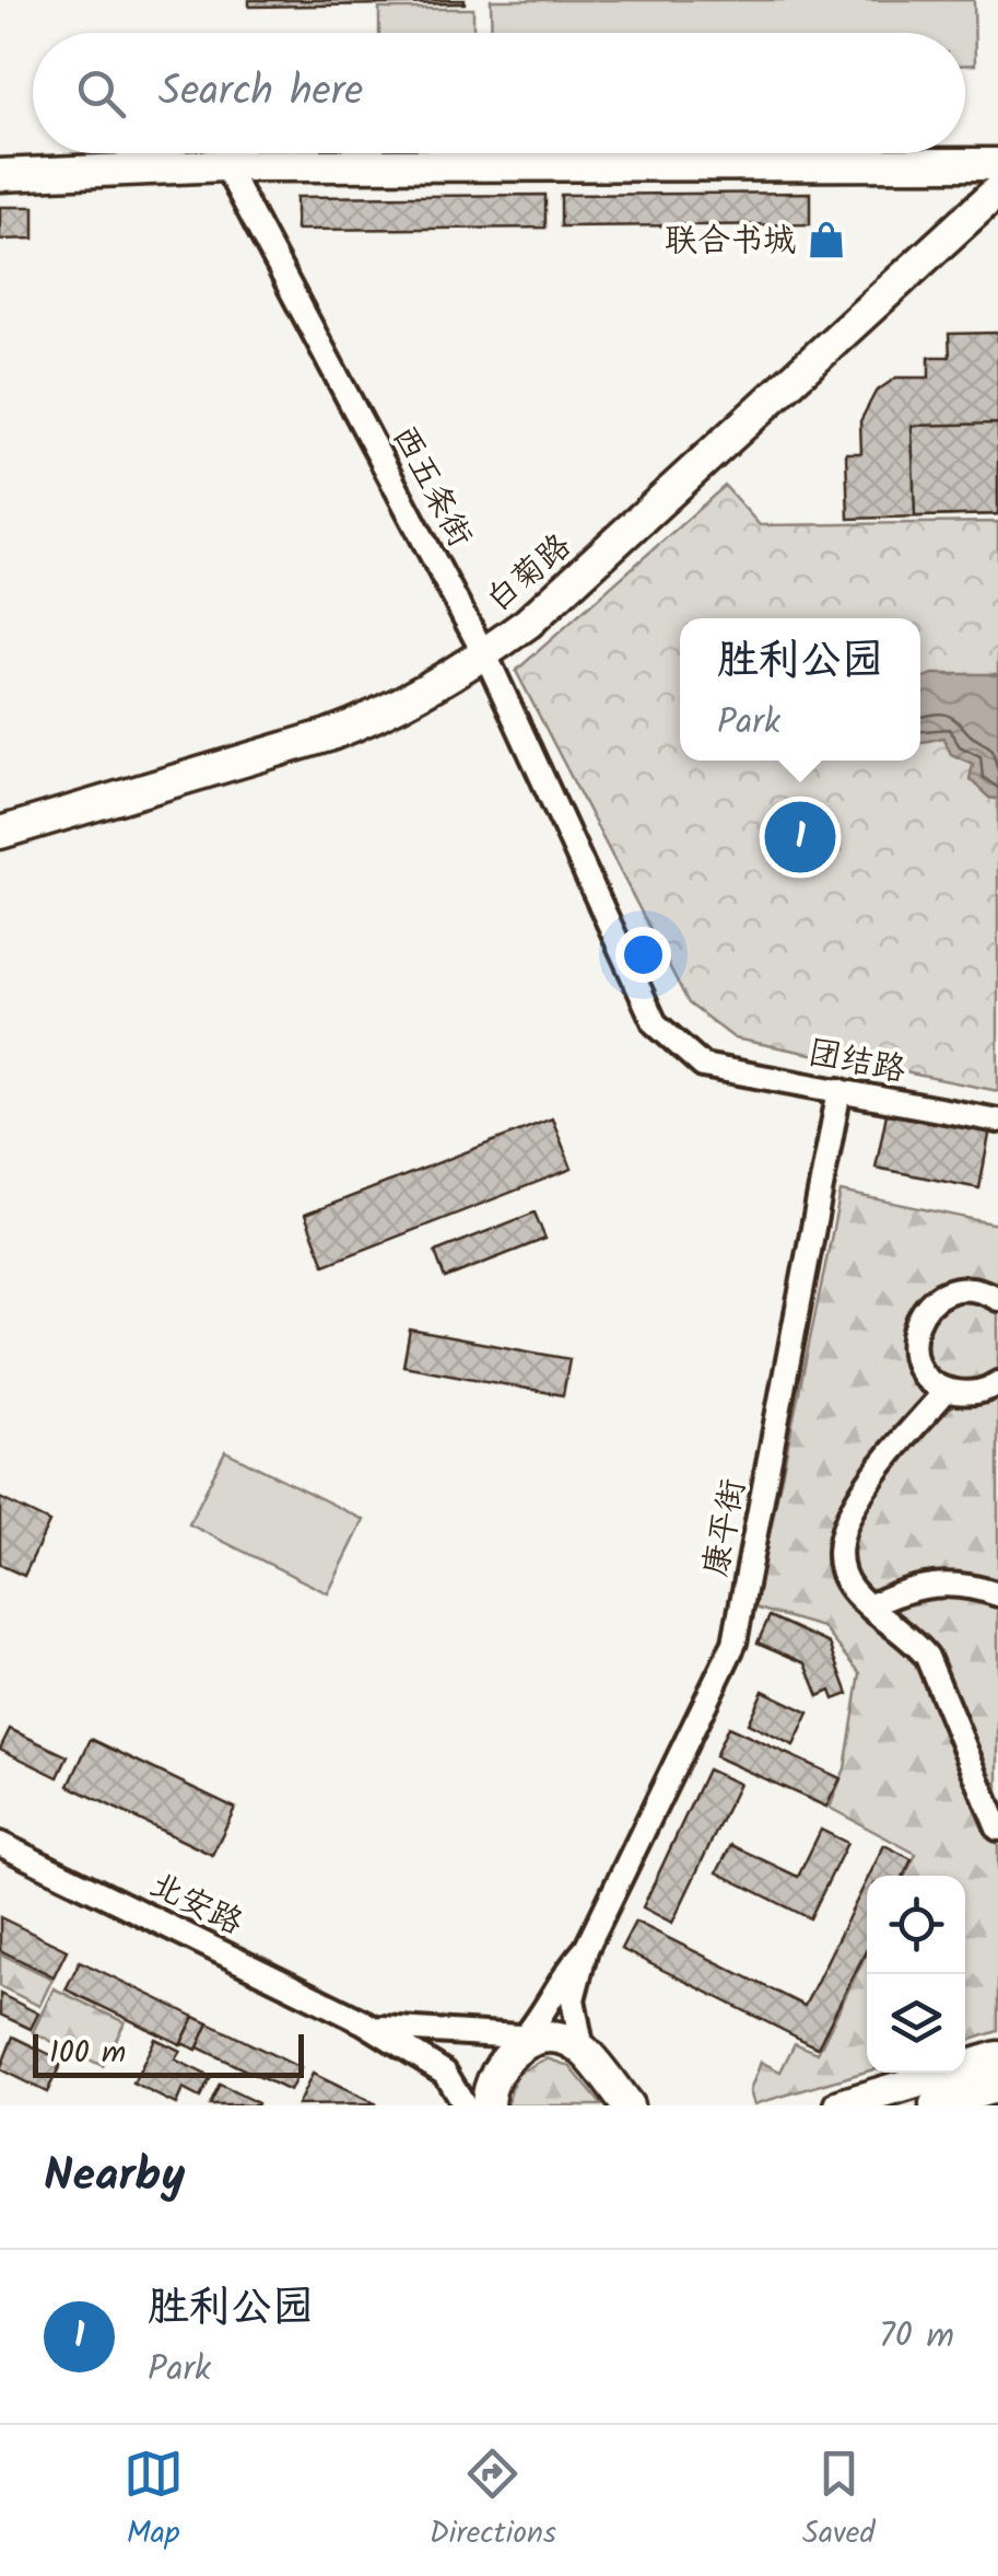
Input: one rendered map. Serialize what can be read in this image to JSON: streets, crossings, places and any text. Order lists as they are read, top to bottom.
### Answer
{
  "streets": {
    "main road": ["白菊路"],
    "street": [
      "西五条街",
      "团结路",
      "康平街",
      "北安路"
    ]
  },
  "crossings": [
    ["西五条街", "白菊路"],
    ["西五条街", "团结路"],
    ["团结路", "康平街"]
  ],
  "places": {
    "shop": ["联合书城"]
  },
  "scale_bar": "100 m",
  "page": {
    "search": "Search here",
    "popup": ["胜利公园", "Park"],
    "pins": "1",
    "scale": "100 m",
    "heading": "Nearby",
    "list": [
      {
        "mark": "1",
        "name": "胜利公园",
        "note": "Park",
        "value": "70 m"
      }
    ],
    "nav": ["Map", "Directions", "Saved"]
  }
}
